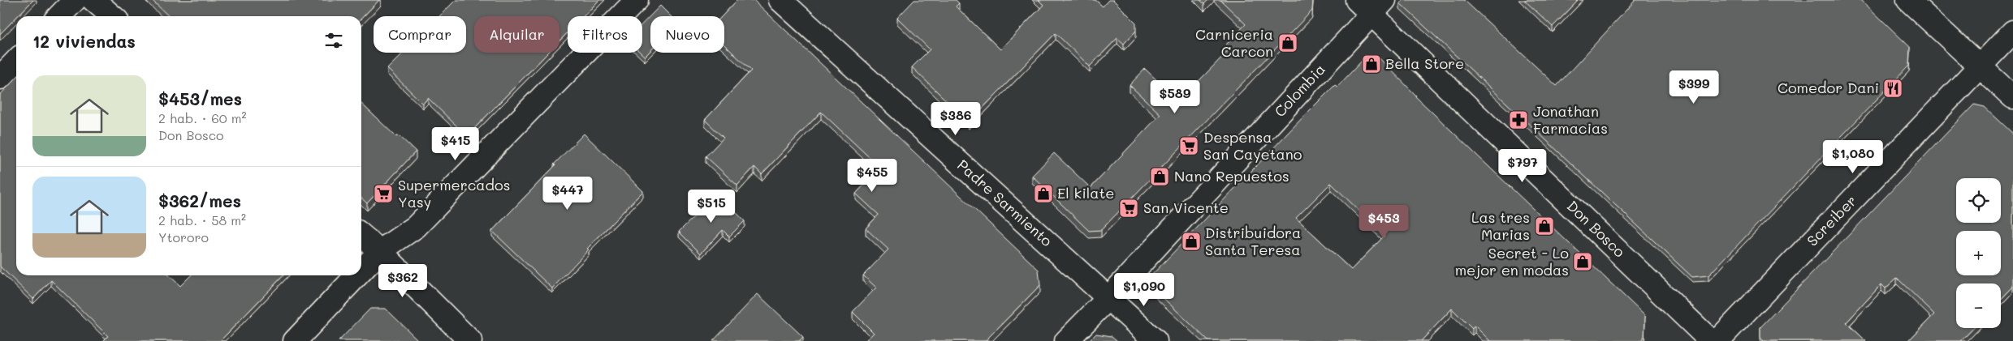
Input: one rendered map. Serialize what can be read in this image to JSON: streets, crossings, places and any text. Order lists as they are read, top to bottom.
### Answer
{
  "streets": {
    "street": [
      "Colombia",
      "Padre Sarmiento",
      "Screiber",
      "Don Bosco"
    ]
  },
  "crossings": [
    ["Colombia", "Padre Sarmiento"],
    ["Colombia", "Don Bosco"]
  ],
  "places": {
    "shop": [
      "Carniceria Carcon",
      "Bella Store",
      "Nano Repuestos",
      "El kilate",
      "Las tres Marias",
      "Distribuidora Santa Teresa",
      "Secret - Lo mejor en modas"
    ],
    "restaurant": ["Comedor Dani"],
    "pharmacy": ["Jonathan Farmacias"],
    "supermarket": ["Despensa San Cayetano", "Supermercados Yasy", "San Vicente"]
  },
  "page": {
    "chip": [
      "Comprar",
      "Alquilar",
      "Filtros",
      "Nuevo"
    ],
    "heading": "12 viviendas",
    "list": [
      {
        "name": "$453/mes",
        "note": "2 hab. · 60 m² · Don Bosco"
      },
      {
        "name": "$362/mes",
        "note": "2 hab. · 58 m² · Ytororo"
      }
    ],
    "price": [
      "$399",
      "$589",
      "$386",
      "$415",
      "$1,080",
      "$797",
      "$455",
      "$447",
      "$515",
      "$453",
      "$362",
      "$1,090"
    ],
    "map_buttons": ["+", "−"]
  }
}
